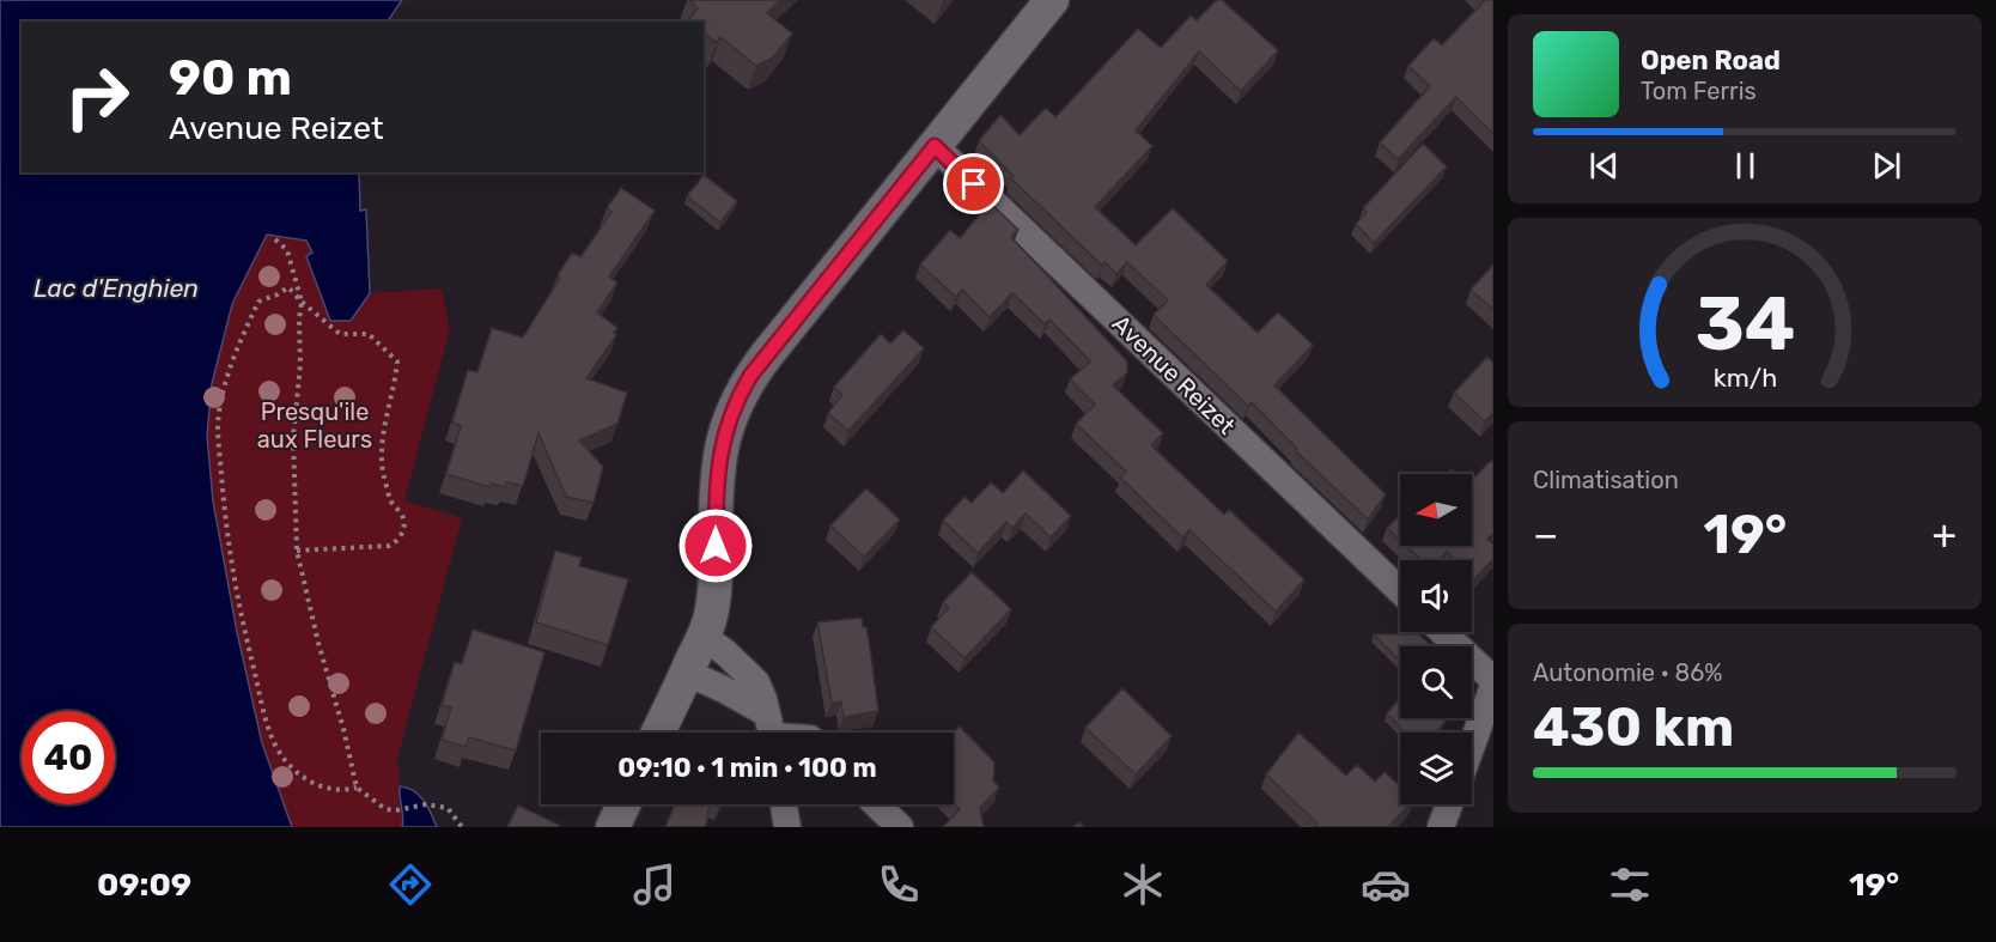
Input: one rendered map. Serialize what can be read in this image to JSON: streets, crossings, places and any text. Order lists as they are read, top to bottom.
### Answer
{
  "streets": {
    "street": ["Avenue Reizet"]
  },
  "water": ["Lac d'Enghien"],
  "parks": ["Presqu'ile aux Fleurs"],
  "north": "left",
  "page": {
    "turn": ["90 m", "Avenue Reizet"],
    "song": ["Open Road", "Tom Ferris"],
    "tile": [
      "Climatisation",
      ["Autonomie · 86%", "430 km"]
    ],
    "heat": ["−", "19°", "+"],
    "limit": "40",
    "trip": "09:10 · 1 min · 100 m",
    "tabs": ["09:09", "19°"],
    "gauge": ["34", "km/h"]
  }
}
